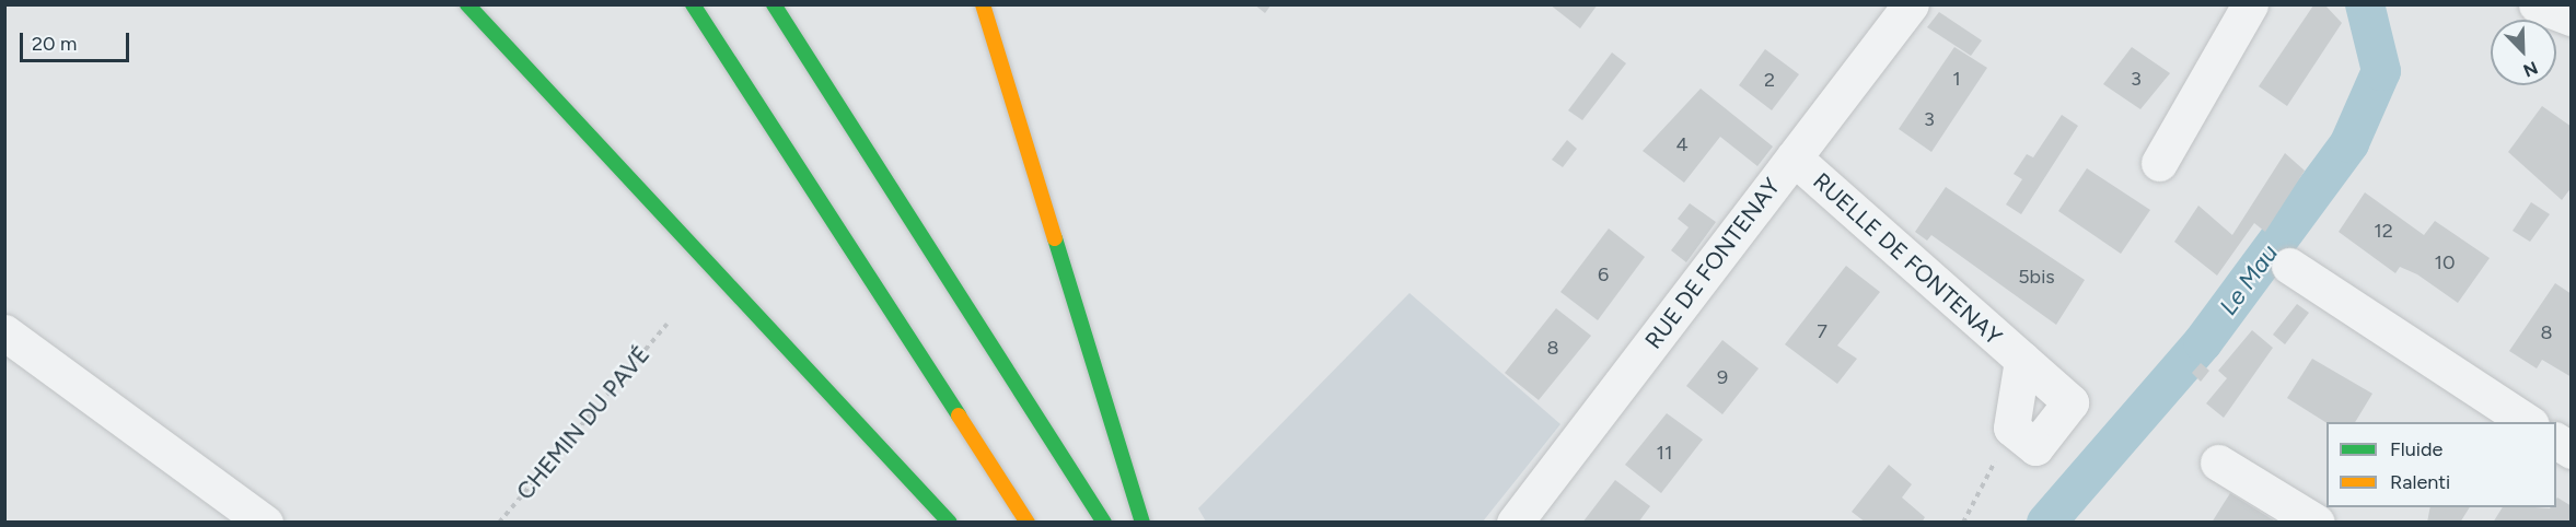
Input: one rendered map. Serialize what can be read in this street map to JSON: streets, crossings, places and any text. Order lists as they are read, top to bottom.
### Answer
{
  "streets": {
    "street": ["RUELLE DE FONTENAY", "RUE DE FONTENAY"],
    "path": ["CHEMIN DU PAVÉ"]
  },
  "crossings": [
    ["RUELLE DE FONTENAY", "RUE DE FONTENAY"]
  ],
  "water": ["Le Mau"],
  "house_numbers": [
    "1",
    "3",
    "2",
    "3",
    "4",
    "12",
    "10",
    "6",
    "5bis",
    "7",
    "8",
    "8",
    "9",
    "11"
  ],
  "legend": ["Fluide", "Ralenti"],
  "scale_bar": "20 m",
  "north": "bottom right"
}
